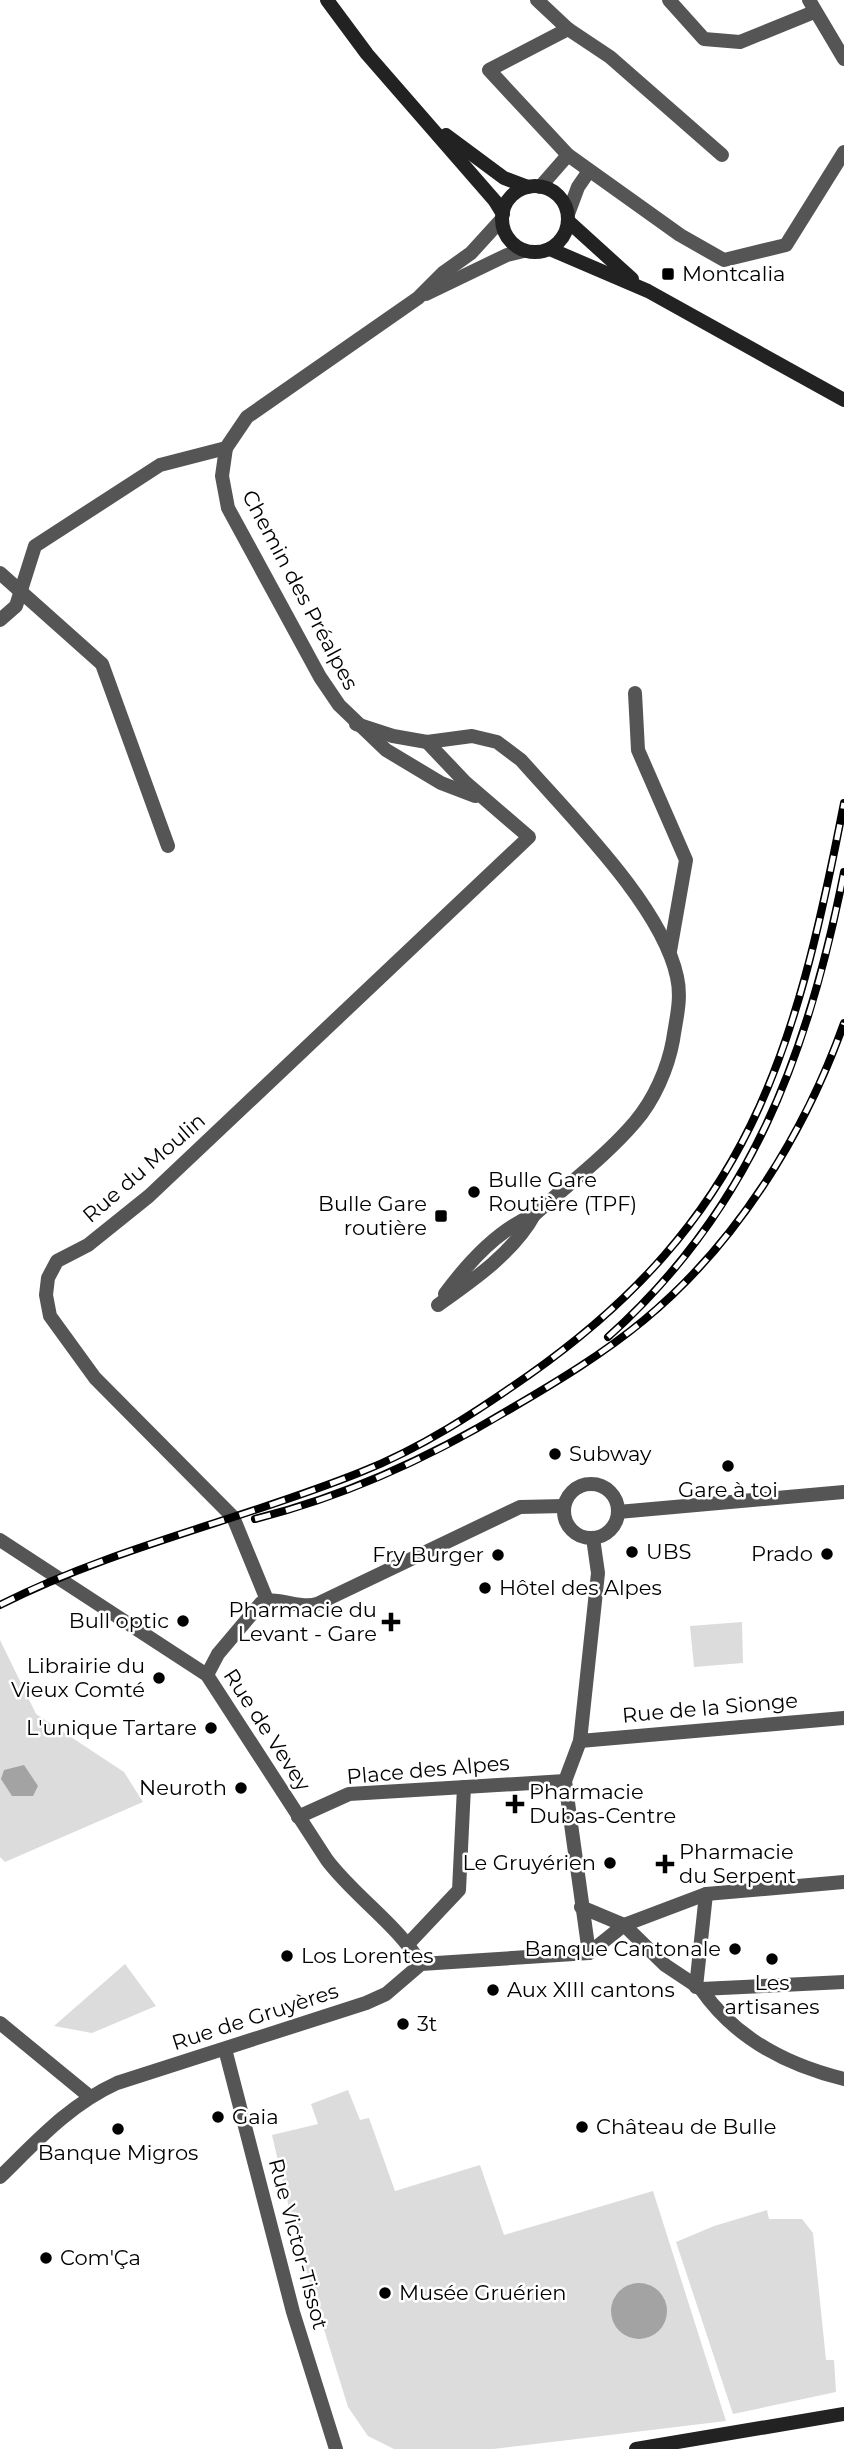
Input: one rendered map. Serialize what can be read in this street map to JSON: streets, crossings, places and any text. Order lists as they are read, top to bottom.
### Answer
{
  "streets": {
    "street": [
      "Chemin des Préalpes",
      "Rue du Moulin",
      "Rue de la Sionge",
      "Rue de Vevey",
      "Place des Alpes",
      "Rue de Gruyères",
      "Rue Victor-Tissot"
    ]
  },
  "crossings": [
    ["Chemin des Préalpes", "Rue du Moulin"],
    ["Rue de Vevey", "Place des Alpes"],
    ["Rue de Vevey", "Rue de Gruyères"],
    ["Rue de Gruyères", "Rue Victor-Tissot"]
  ],
  "places": {
    "transit": ["Montcalia", "Bulle Gare routière"],
    "other": [
      "Bulle Gare Routière (TPF)",
      "Subway",
      "Gare à toi",
      "UBS",
      "Prado",
      "Fry Burger",
      "Hôtel des Alpes",
      "Bull optic",
      "Librairie du Vieux Comté",
      "L'unique Tartare",
      "Neuroth",
      "Le Gruyérien",
      "Banque Cantonale",
      "Los Lorentes",
      "Les artisanes",
      "Aux XIII cantons",
      "3t",
      "Gaia",
      "Château de Bulle",
      "Banque Migros",
      "Com'Ça",
      "Musée Gruérien"
    ],
    "health": ["Pharmacie du Levant - Gare", "Pharmacie Dubas-Centre", "Pharmacie du Serpent"]
  }
}
